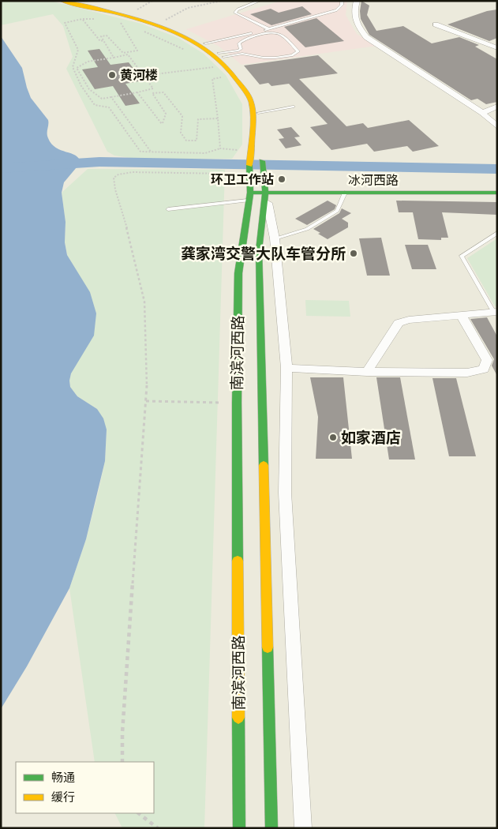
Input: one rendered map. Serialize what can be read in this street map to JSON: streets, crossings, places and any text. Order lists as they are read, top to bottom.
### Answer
{
  "streets": {
    "main road": ["冰河西路", "南滨河西路"]
  },
  "crossings": [
    ["冰河西路", "南滨河西路"]
  ],
  "places": [
    "黄河楼",
    "环卫工作站",
    "龚家湾交警大队车管分所",
    "如家酒店"
  ],
  "legend": ["畅通", "缓行"]
}
